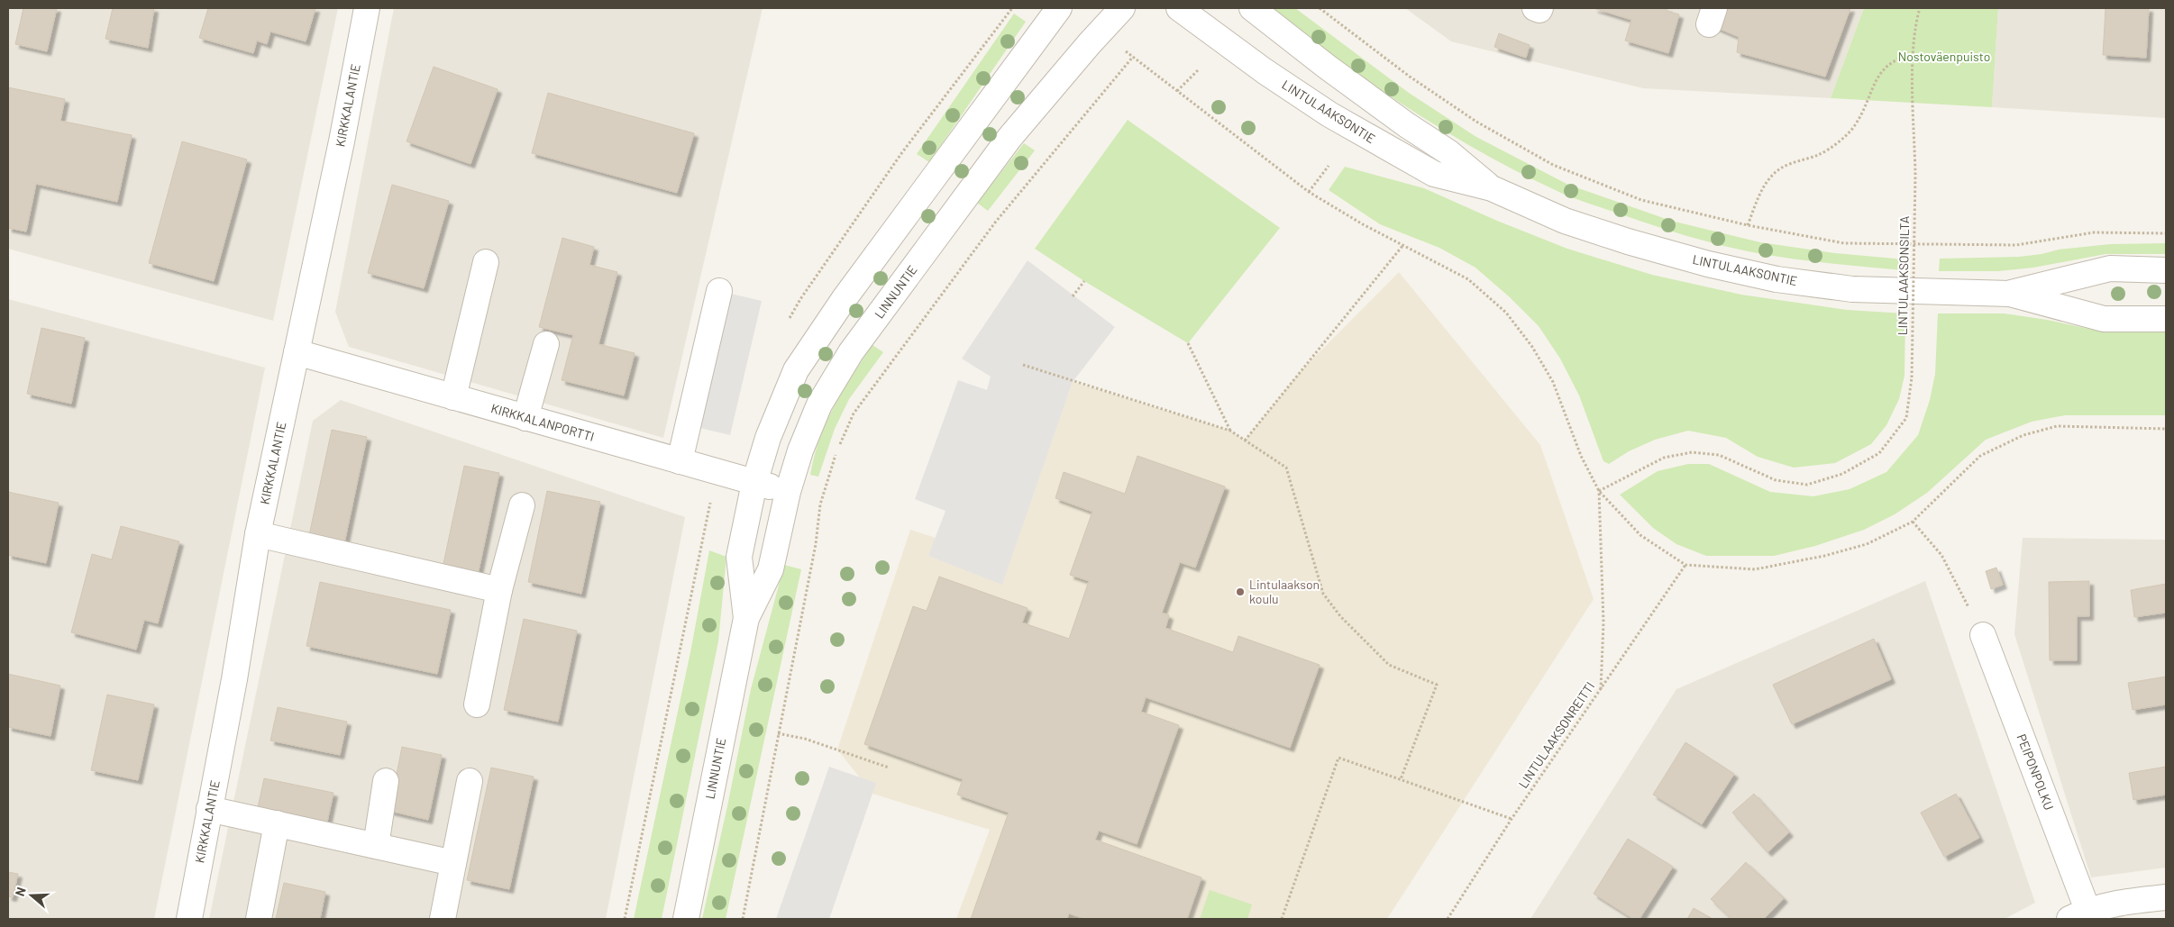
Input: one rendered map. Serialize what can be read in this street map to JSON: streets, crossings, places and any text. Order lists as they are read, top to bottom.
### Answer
{
  "streets": {
    "street": [
      "KIRKKALANTIE",
      "LINTULAAKSONTIE",
      "LINNUNTIE",
      "KIRKKALANPORTTI",
      "PEIPONPOLKU"
    ],
    "path": ["LINTULAAKSONSILTA", "LINTULAAKSONREITTI"]
  },
  "crossings": [
    ["KIRKKALANTIE", "KIRKKALANPORTTI"],
    ["LINNUNTIE", "KIRKKALANPORTTI"]
  ],
  "parks": ["Nostoväenpuisto"],
  "places": ["Lintulaakson koulu"],
  "north": "left"
}
